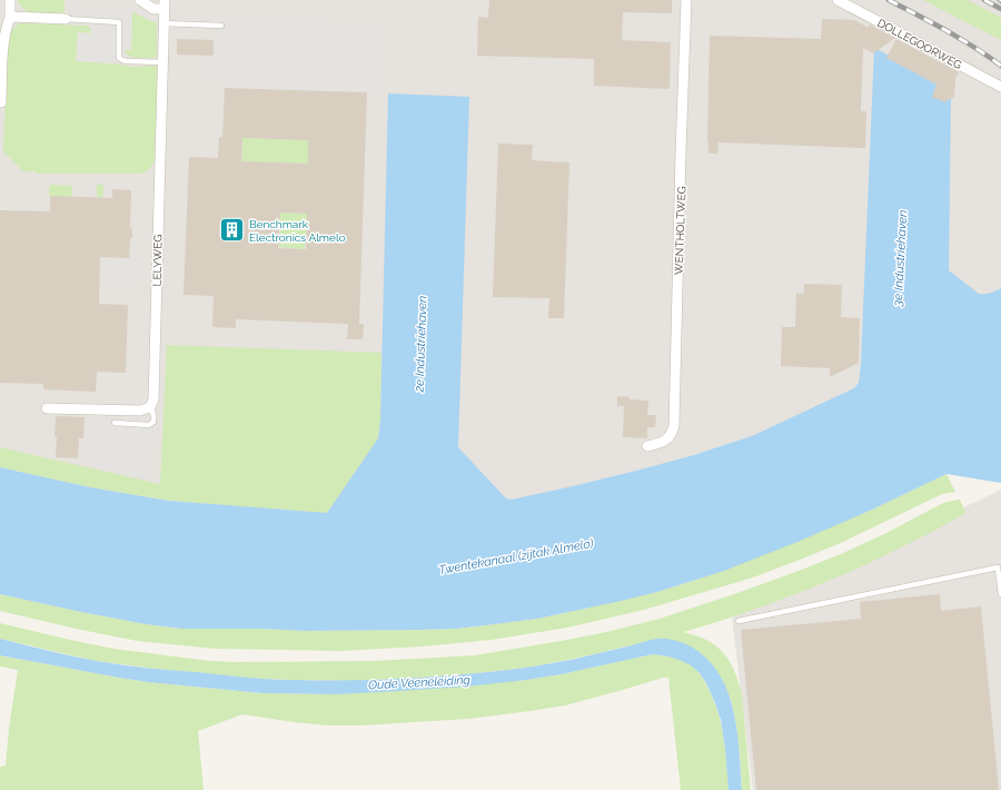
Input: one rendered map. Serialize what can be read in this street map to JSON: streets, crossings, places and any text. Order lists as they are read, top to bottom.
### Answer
{
  "streets": {
    "street": ["DOLLEGOORWEG", "WENTHOLTWEG", "LELYWEG"]
  },
  "water": [
    "3e Industriehaven",
    "2e Industriehaven",
    "Twentekanaal (zijtak Almelo)",
    "Oude Veeneleiding"
  ],
  "places": {
    "building": ["Benchmark Electronics Almelo"]
  }
}
